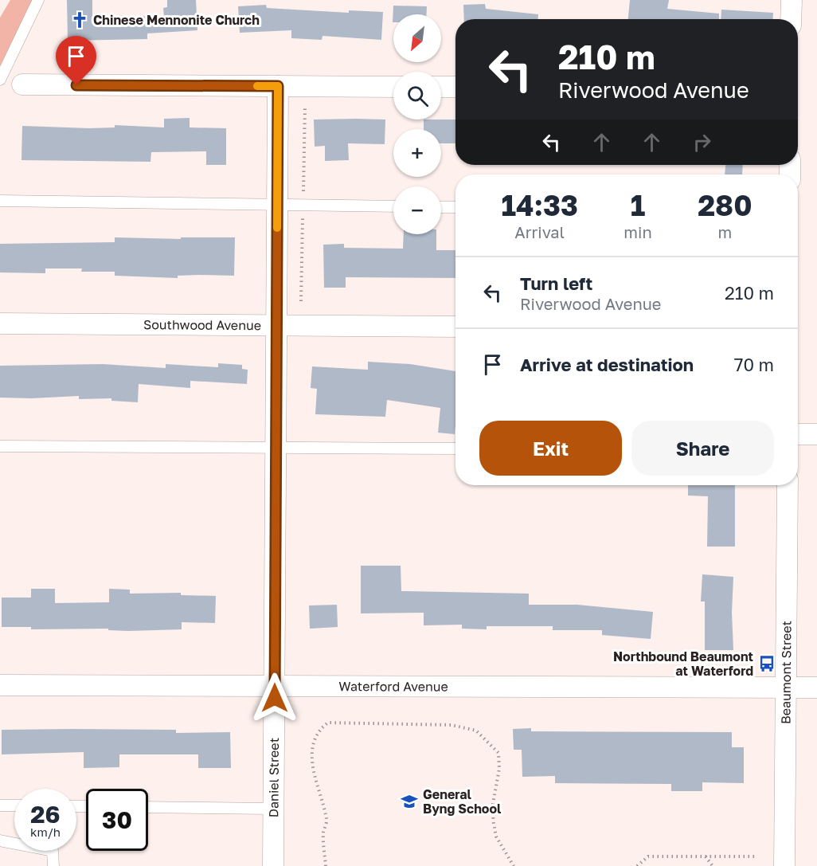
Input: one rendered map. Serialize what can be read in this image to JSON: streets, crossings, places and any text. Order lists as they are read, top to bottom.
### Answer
{
  "streets": {
    "street": [
      "Southwood Avenue",
      "Beaumont Street",
      "Waterford Avenue",
      "Daniel Street"
    ]
  },
  "crossings": [
    ["Southwood Avenue", "Daniel Street"],
    ["Beaumont Street", "Waterford Avenue"],
    ["Waterford Avenue", "Daniel Street"]
  ],
  "places": {
    "church": ["Chinese Mennonite Church"],
    "bus stop": ["Northbound Beaumont at Waterford"],
    "school or university": ["General Byng School"]
  },
  "north": "bottom left",
  "page": {
    "map_buttons": ["+", "−"],
    "turn": ["210 m", "Riverwood Avenue"],
    "eta": [
      "14:33",
      "Arrival",
      "1",
      "min",
      "280",
      "m"
    ],
    "list": [
      {
        "name": "Turn left",
        "note": "Riverwood Avenue",
        "value": "210 m"
      },
      {
        "name": "Arrive at destination",
        "value": "70 m"
      }
    ],
    "buttons": ["Exit", "Share"],
    "speed": "26 km/h",
    "limit": "30"
  }
}
